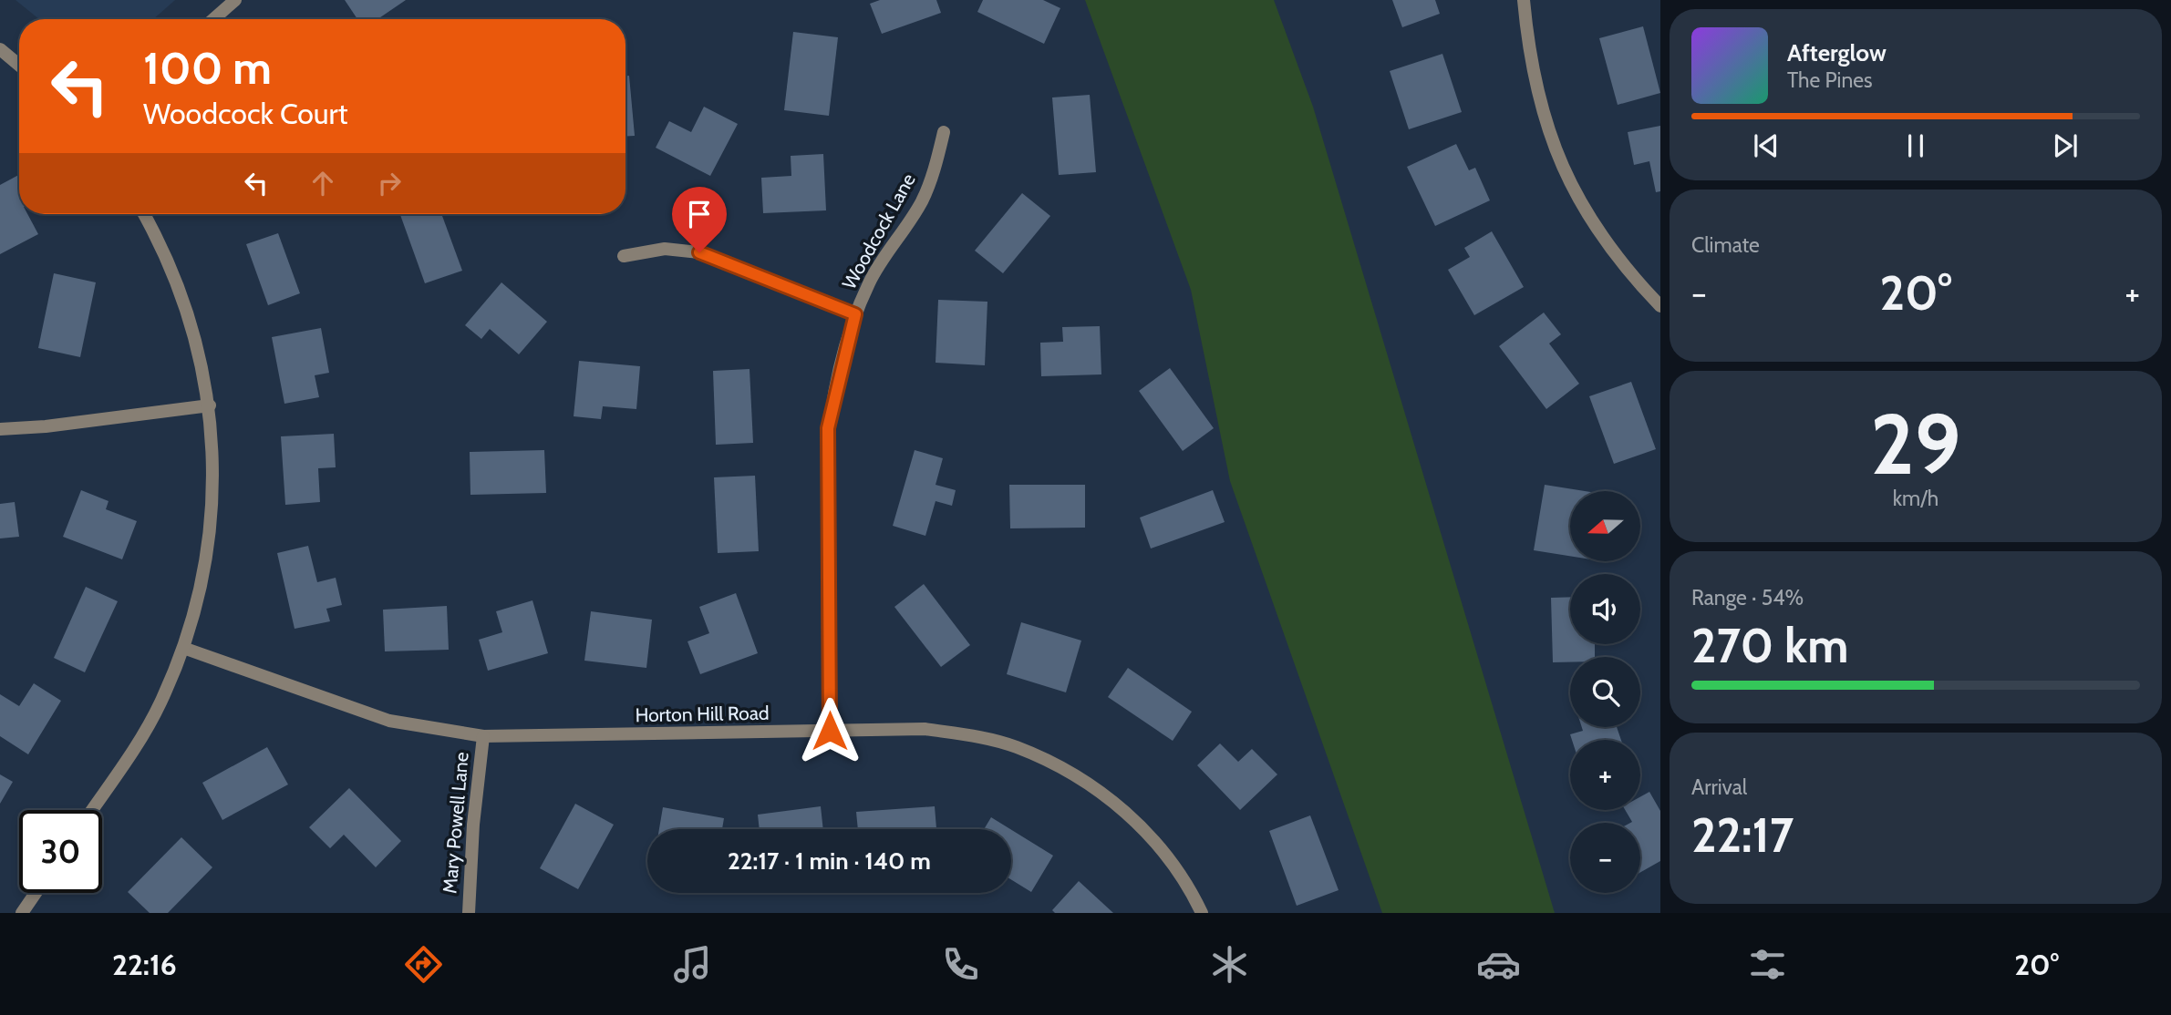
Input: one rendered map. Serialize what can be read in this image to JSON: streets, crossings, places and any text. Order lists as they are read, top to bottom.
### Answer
{
  "streets": {
    "street": ["Woodcock Lane", "Horton Hill Road", "Mary Powell Lane"]
  },
  "crossings": [
    ["Woodcock Lane", "Horton Hill Road"],
    ["Horton Hill Road", "Mary Powell Lane"]
  ],
  "north": "left",
  "page": {
    "turn": ["100 m", "Woodcock Court"],
    "song": ["Afterglow", "The Pines"],
    "tile": [
      "Climate",
      ["29", "km/h"],
      ["Range · 54%", "270 km"],
      ["Arrival", "22:17"]
    ],
    "heat": ["−", "20°", "+"],
    "map_buttons": ["+", "−"],
    "limit": "30",
    "trip": "22:17 · 1 min · 140 m",
    "tabs": ["22:16", "20°"]
  }
}
